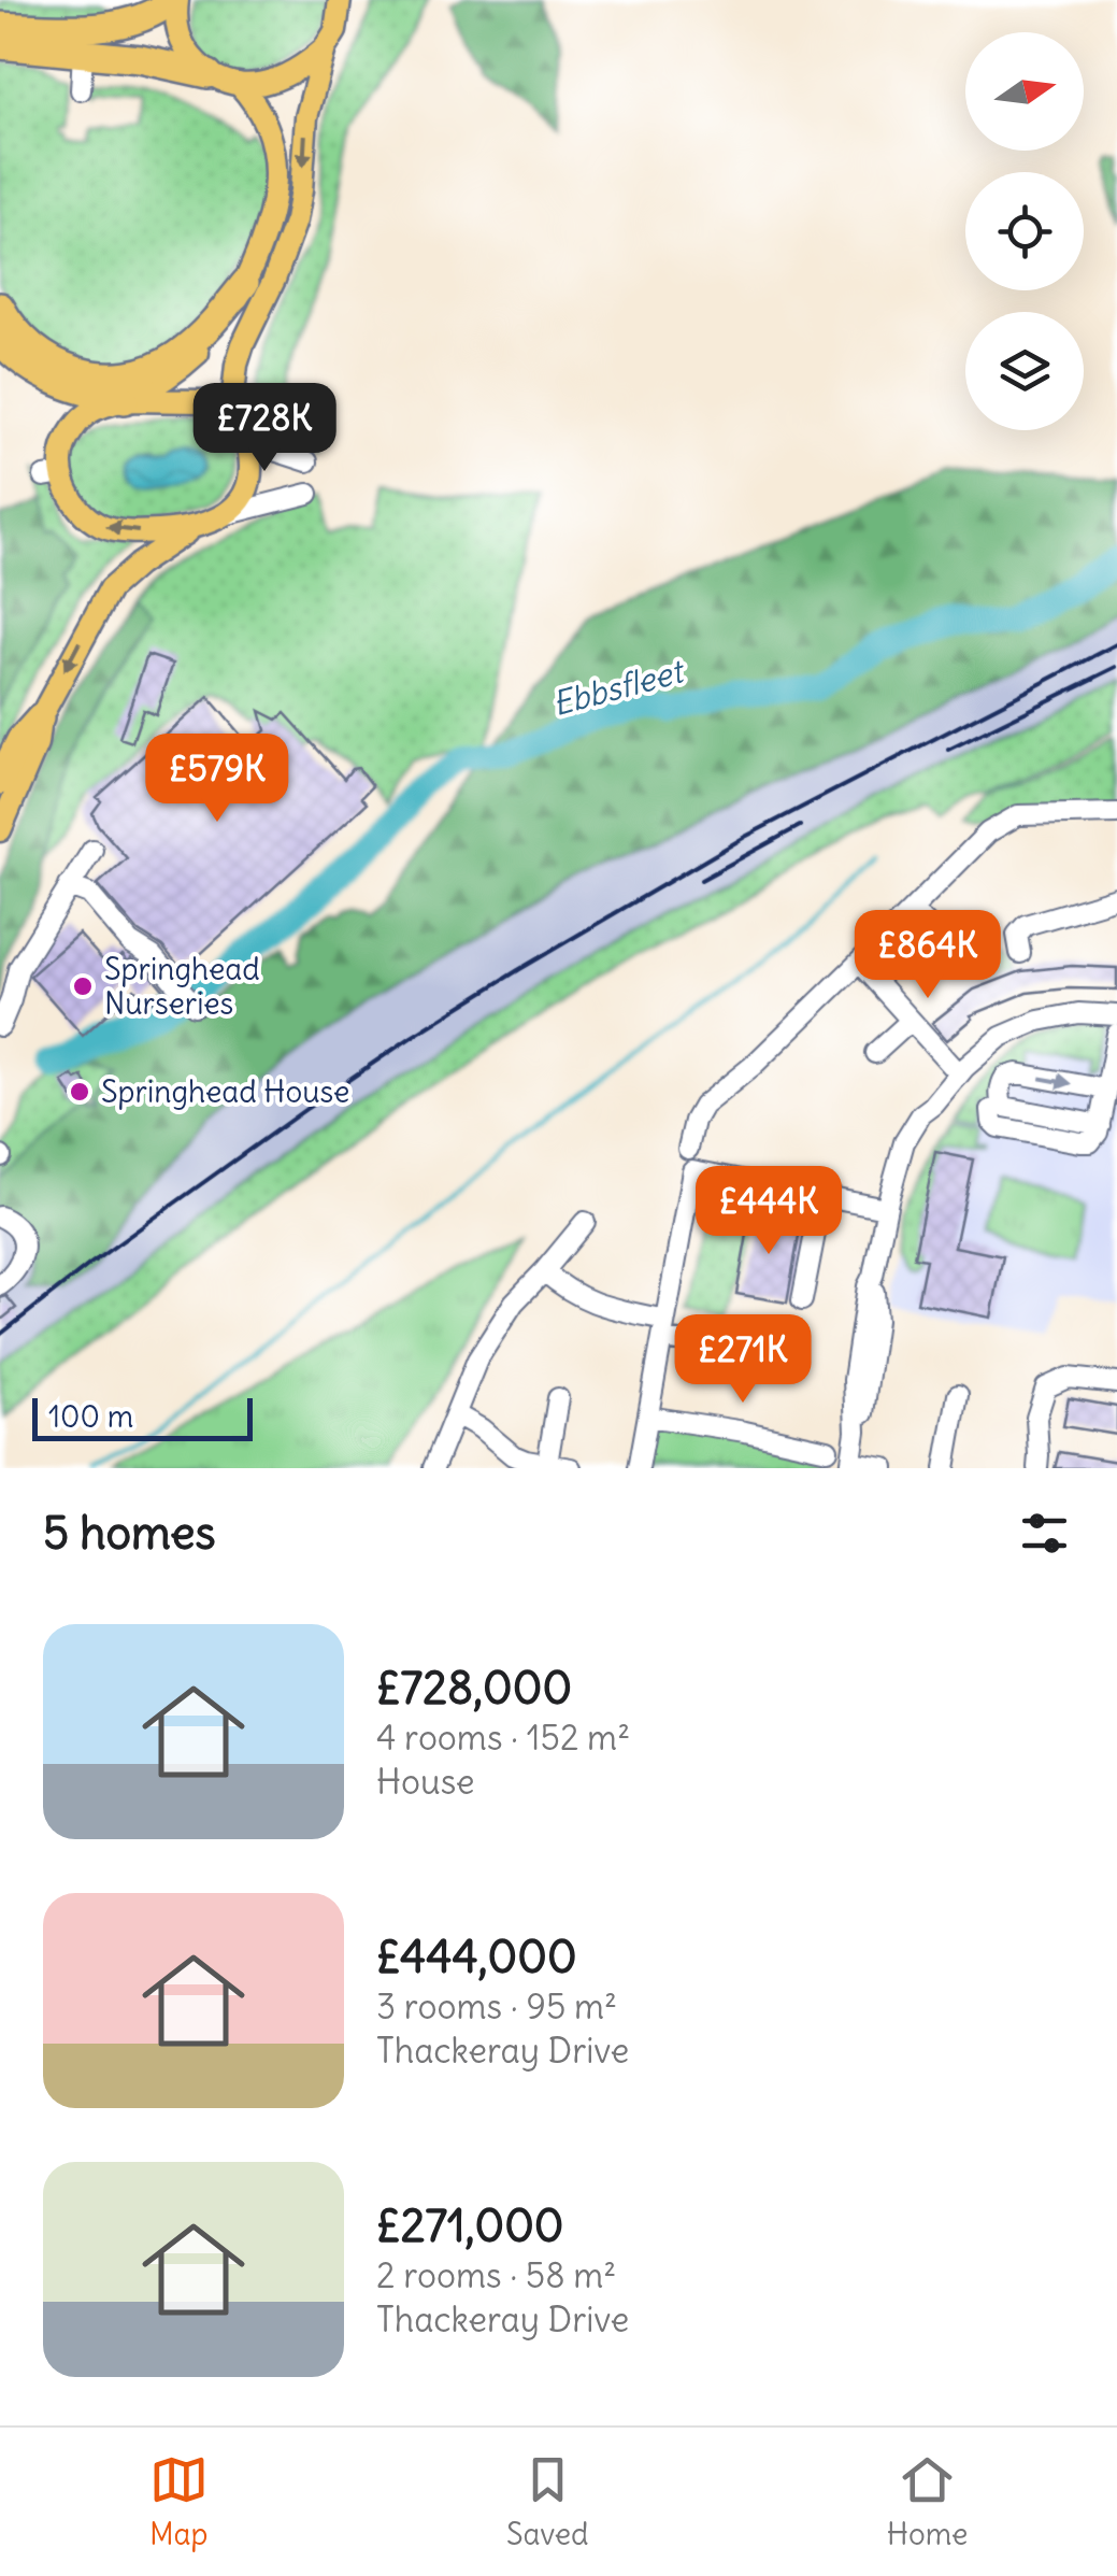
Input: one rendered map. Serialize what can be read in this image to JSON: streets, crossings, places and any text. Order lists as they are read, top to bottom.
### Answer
{
  "water": ["Ebbsfleet"],
  "places": ["Springhead Nurseries", "Springhead House"],
  "scale_bar": "100 m",
  "north": "right",
  "page": {
    "price": [
      "£728K",
      "£579K",
      "£864K",
      "£444K",
      "£271K"
    ],
    "scale": "100 m",
    "heading": "5 homes",
    "list": [
      {
        "name": "£728,000",
        "note": "4 rooms · 152 m² · House"
      },
      {
        "name": "£444,000",
        "note": "3 rooms · 95 m² · Thackeray Drive"
      },
      {
        "name": "£271,000",
        "note": "2 rooms · 58 m² · Thackeray Drive"
      }
    ],
    "tabs": ["Map", "Saved", "Home"]
  }
}
